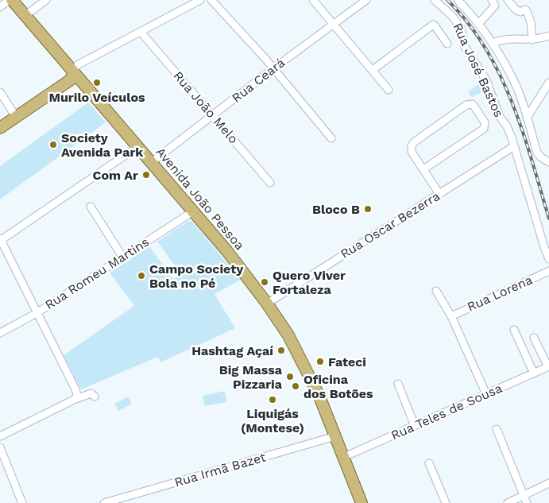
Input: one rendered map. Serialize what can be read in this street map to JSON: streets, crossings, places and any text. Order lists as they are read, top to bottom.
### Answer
{
  "streets": {
    "main road": ["Avenida João Pessoa"],
    "street": [
      "Rua José Bastos",
      "Rua Ceará",
      "Rua João Melo",
      "Rua Oscar Bezerra",
      "Rua Romeu Martins",
      "Rua Lorena",
      "Rua Teles de Sousa",
      "Rua Irmã Bazet"
    ]
  },
  "crossings": [
    ["Rua José Bastos", "Rua Oscar Bezerra"],
    ["Rua Ceará", "Rua João Melo"],
    ["Rua Ceará", "Avenida João Pessoa"],
    ["Avenida João Pessoa", "Rua Oscar Bezerra"],
    ["Avenida João Pessoa", "Rua Romeu Martins"],
    ["Avenida João Pessoa", "Rua Teles de Sousa"],
    ["Avenida João Pessoa", "Rua Irmã Bazet"]
  ],
  "places": [
    "Murilo Veículos",
    "Society Avenida Park",
    "Com Ar",
    "Bloco B",
    "Campo Society Bola no Pé",
    "Quero Viver Fortaleza",
    "Hashtag Açaí",
    "Fateci",
    "Big Massa Pizzaria",
    "Oficina dos Botões",
    "Liquigás (Montese)"
  ]
}
